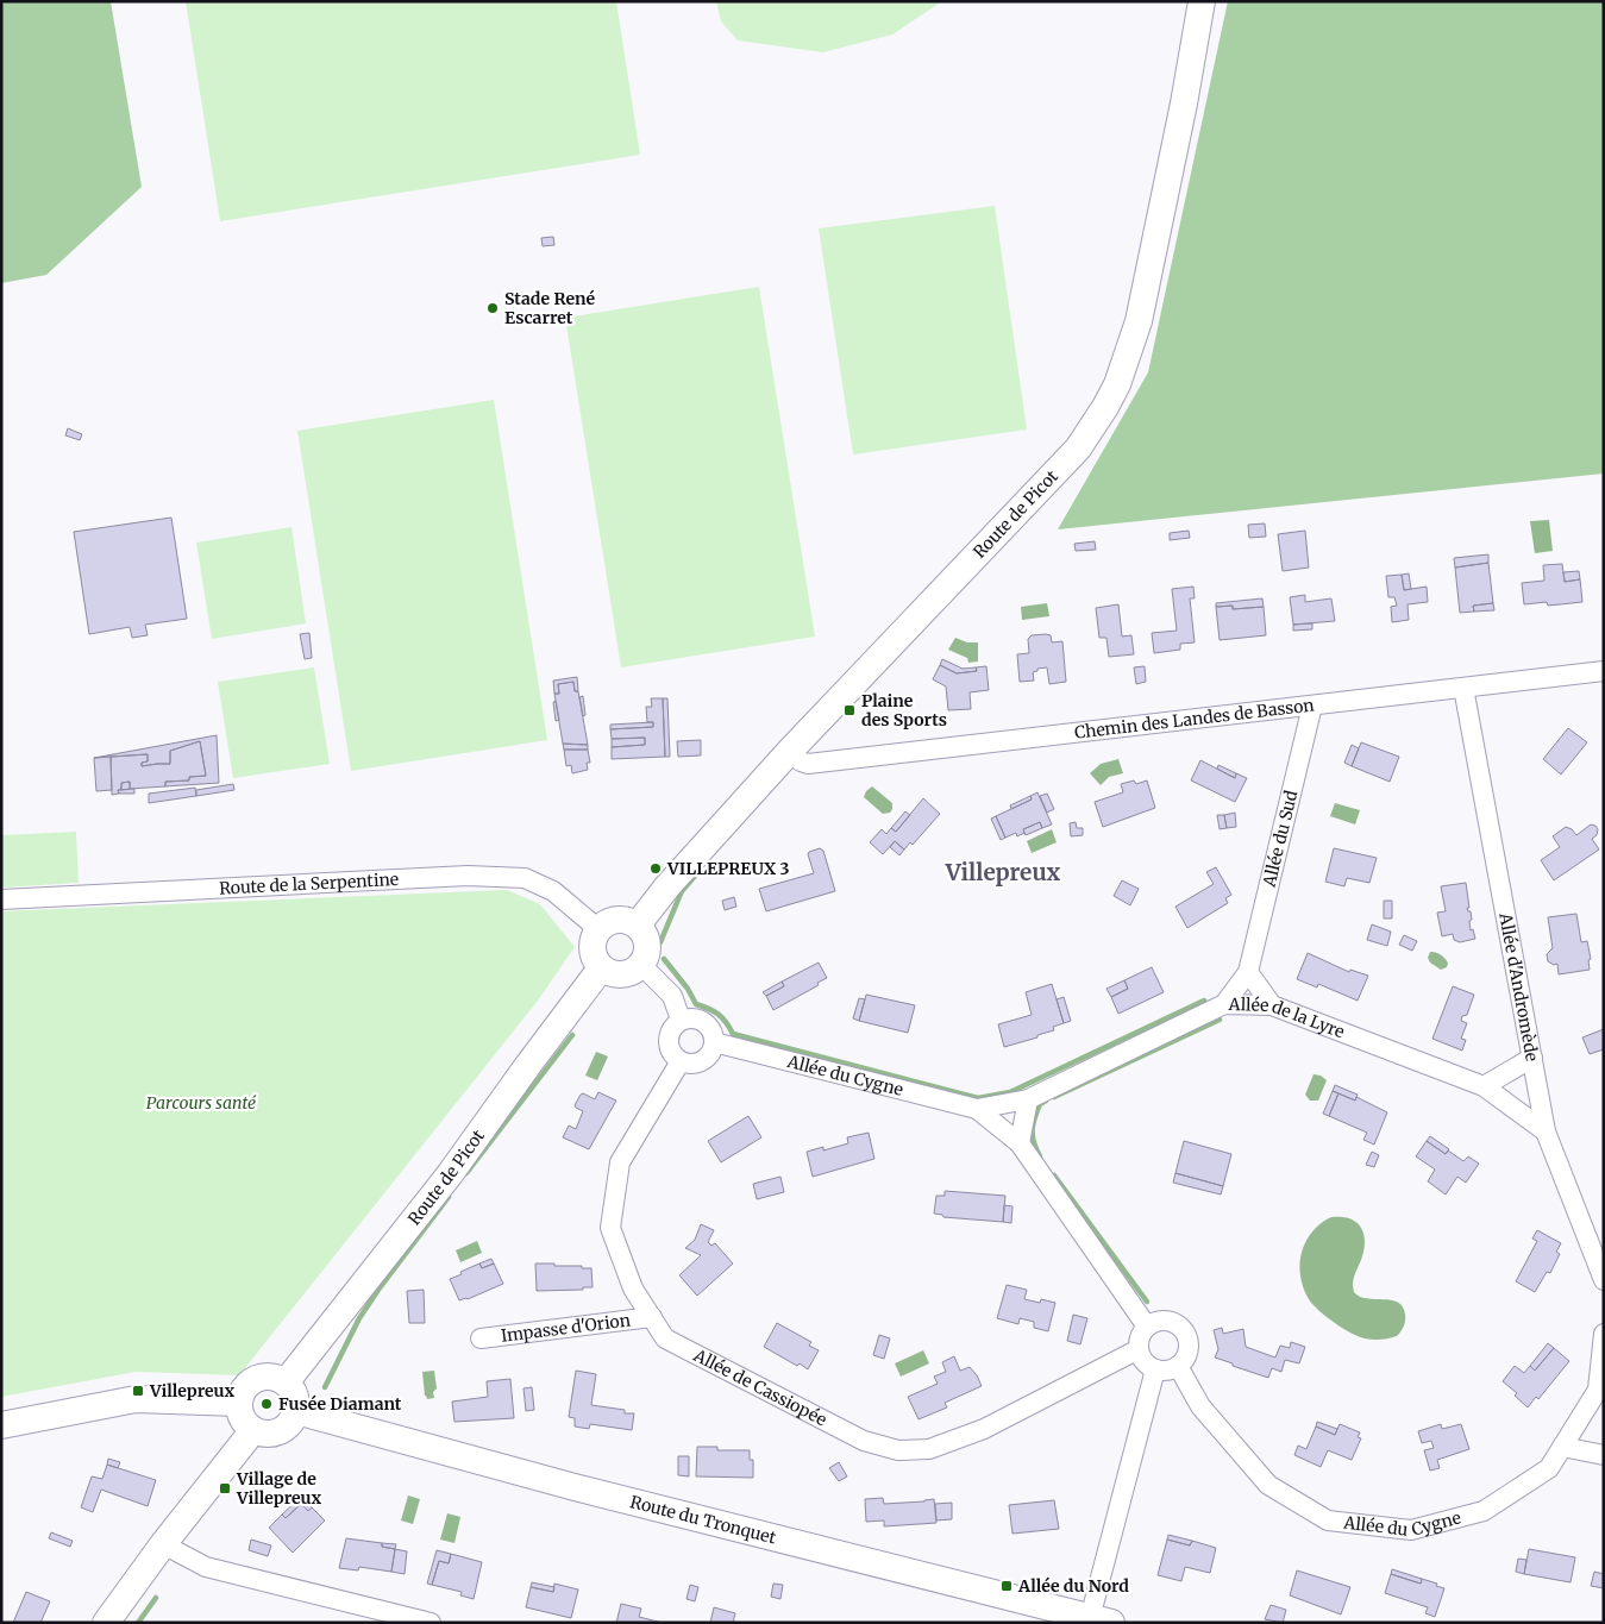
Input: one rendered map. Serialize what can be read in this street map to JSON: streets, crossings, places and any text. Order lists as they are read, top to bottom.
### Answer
{
  "streets": {
    "main road": ["Route de Picot", "Route du Tronquet"],
    "street": [
      "Chemin des Landes de Basson",
      "Allée du Sud",
      "Route de la Serpentine",
      "Allée d'Andromède",
      "Allée de la Lyre",
      "Allée du Cygne",
      "Impasse d'Orion",
      "Allée de Cassiopée"
    ]
  },
  "crossings": [
    ["Route de Picot", "Chemin des Landes de Basson"],
    ["Route de Picot", "Route de la Serpentine"],
    ["Route de Picot", "Route du Tronquet"],
    ["Chemin des Landes de Basson", "Allée du Sud"],
    ["Chemin des Landes de Basson", "Allée d'Andromède"],
    ["Allée du Sud", "Allée de la Lyre"],
    ["Allée d'Andromède", "Allée de la Lyre"],
    ["Allée de la Lyre", "Allée du Cygne"],
    ["Allée du Cygne", "Allée de Cassiopée"],
    ["Impasse d'Orion", "Allée de Cassiopée"]
  ],
  "districts": ["Villepreux"],
  "parks": ["Parcours santé"],
  "places": {
    "other": ["Stade René Escarret", "VILLEPREUX 3", "Fusée Diamant"],
    "transit": [
      "Plaine des Sports",
      "Villepreux",
      "Village de Villepreux",
      "Allée du Nord"
    ]
  }
}
